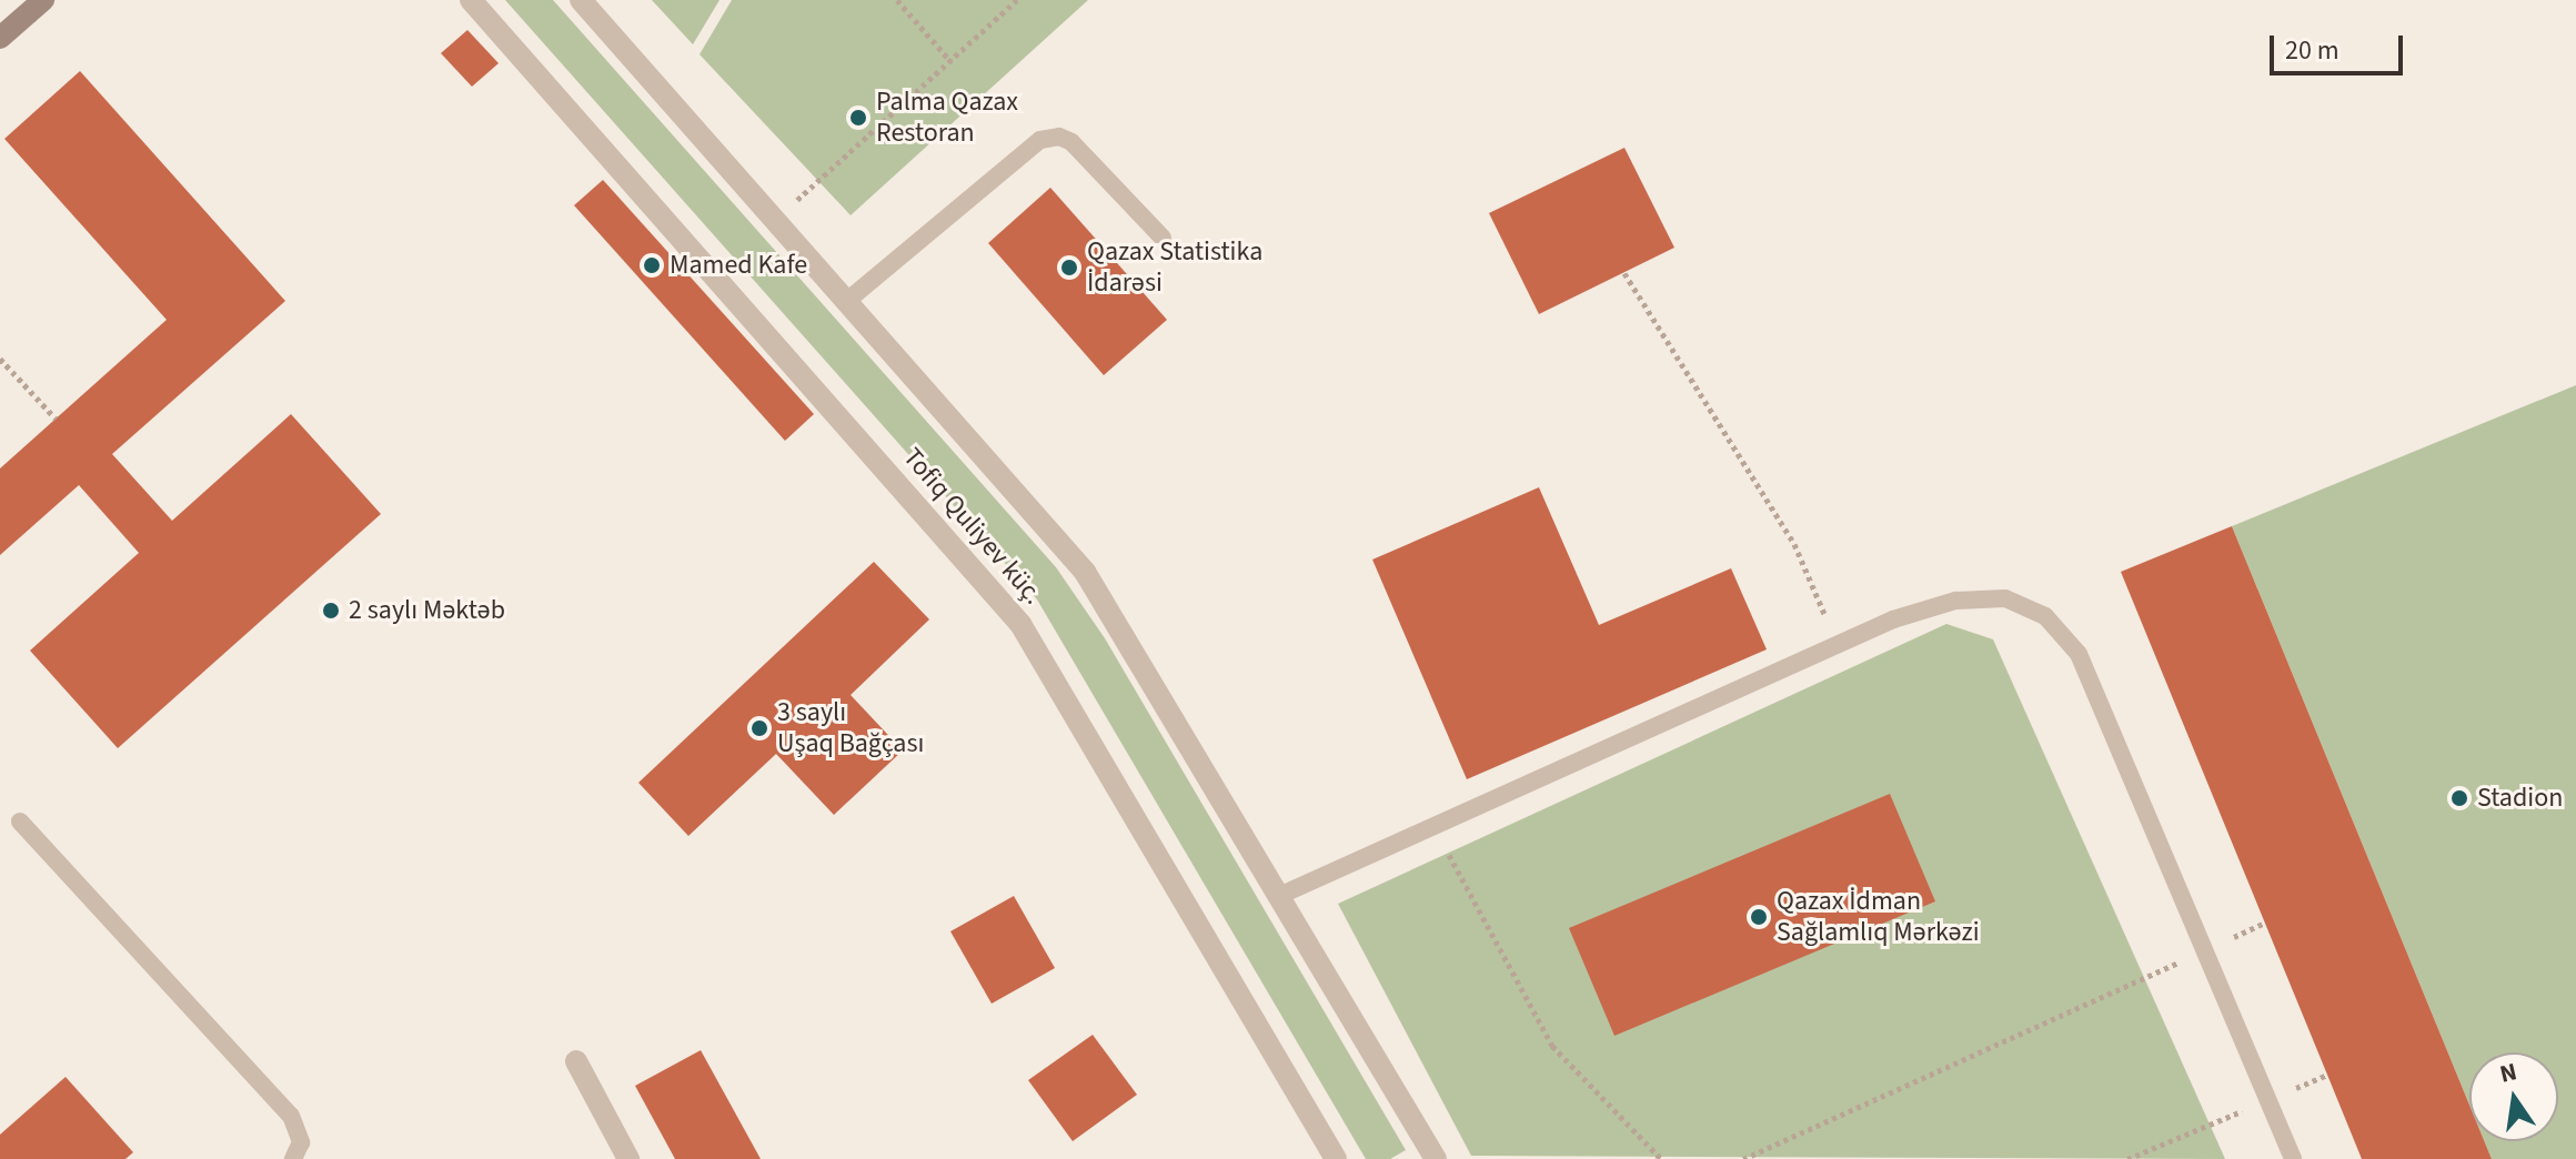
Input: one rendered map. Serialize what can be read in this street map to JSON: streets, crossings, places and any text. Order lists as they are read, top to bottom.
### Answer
{
  "streets": {
    "street": ["Tofiq Quliyev küç."]
  },
  "places": [
    "Palma Qazax Restoran",
    "Mamed Kafe",
    "Qazax Statistika İdarəsi",
    "2 saylı Məktəb",
    "3 saylı Uşaq Bağçası",
    "Stadion",
    "Qazax İdman Sağlamlıq Mərkəzi"
  ],
  "scale_bar": "20 m",
  "north": "top"
}
